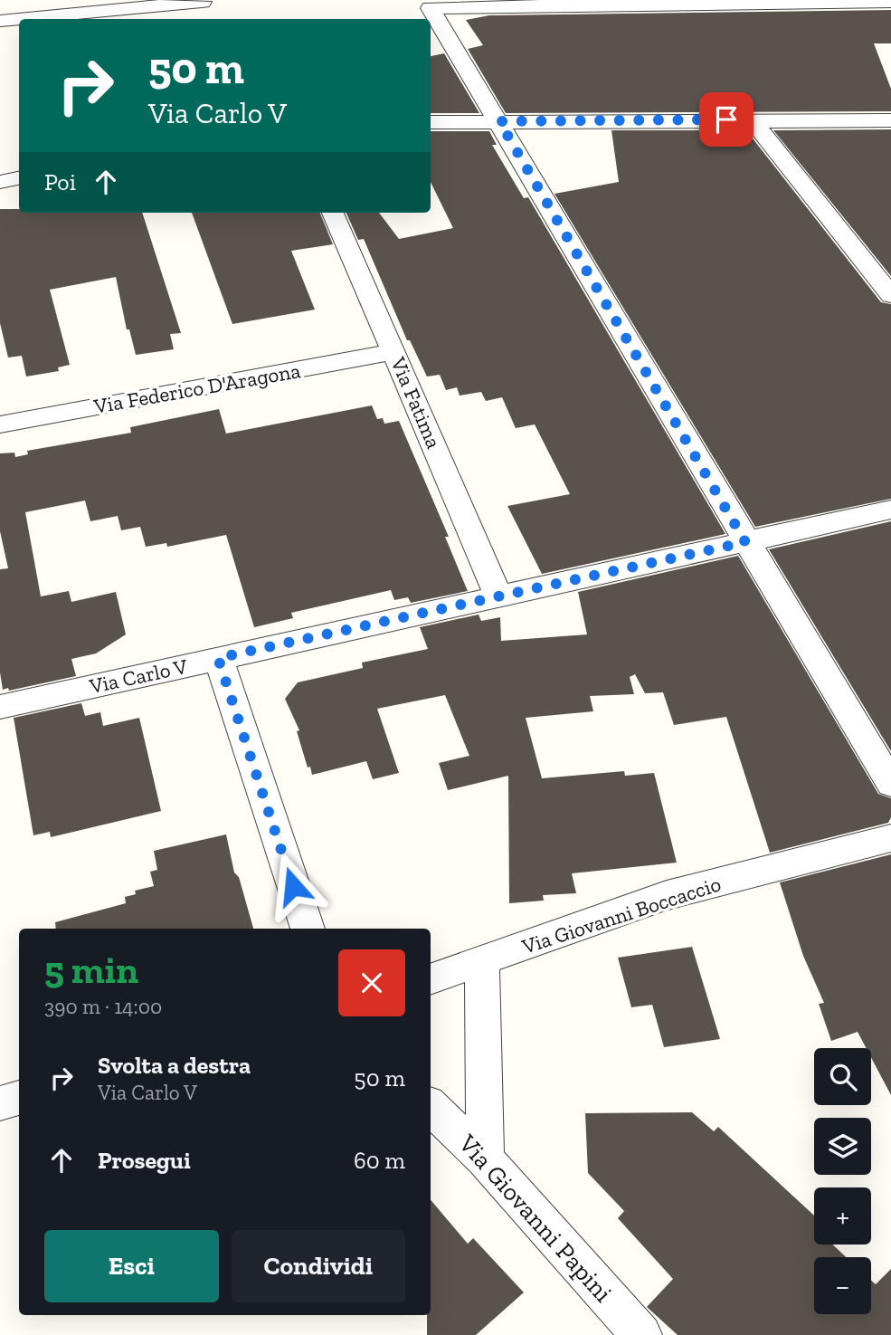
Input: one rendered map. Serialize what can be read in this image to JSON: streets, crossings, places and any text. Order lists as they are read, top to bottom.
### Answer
{
  "streets": {
    "street": [
      "Via Federico D'Aragona",
      "Via Fatima",
      "Via Carlo V",
      "Via Giovanni Boccaccio",
      "Via Giovanni Papini"
    ]
  },
  "crossings": [
    ["Via Federico D'Aragona", "Via Fatima"],
    ["Via Fatima", "Via Carlo V"],
    ["Via Giovanni Boccaccio", "Via Giovanni Papini"]
  ],
  "page": {
    "turn": ["50 m", "Via Carlo V"],
    "then": "Poi",
    "heading": ["5 min", "390 m · 14:00"],
    "list": [
      {
        "name": "Svolta a destra",
        "note": "Via Carlo V",
        "value": "50 m"
      },
      {
        "name": "Prosegui",
        "value": "60 m"
      }
    ],
    "map_buttons": ["+", "−"],
    "buttons": ["Esci", "Condividi"]
  }
}
